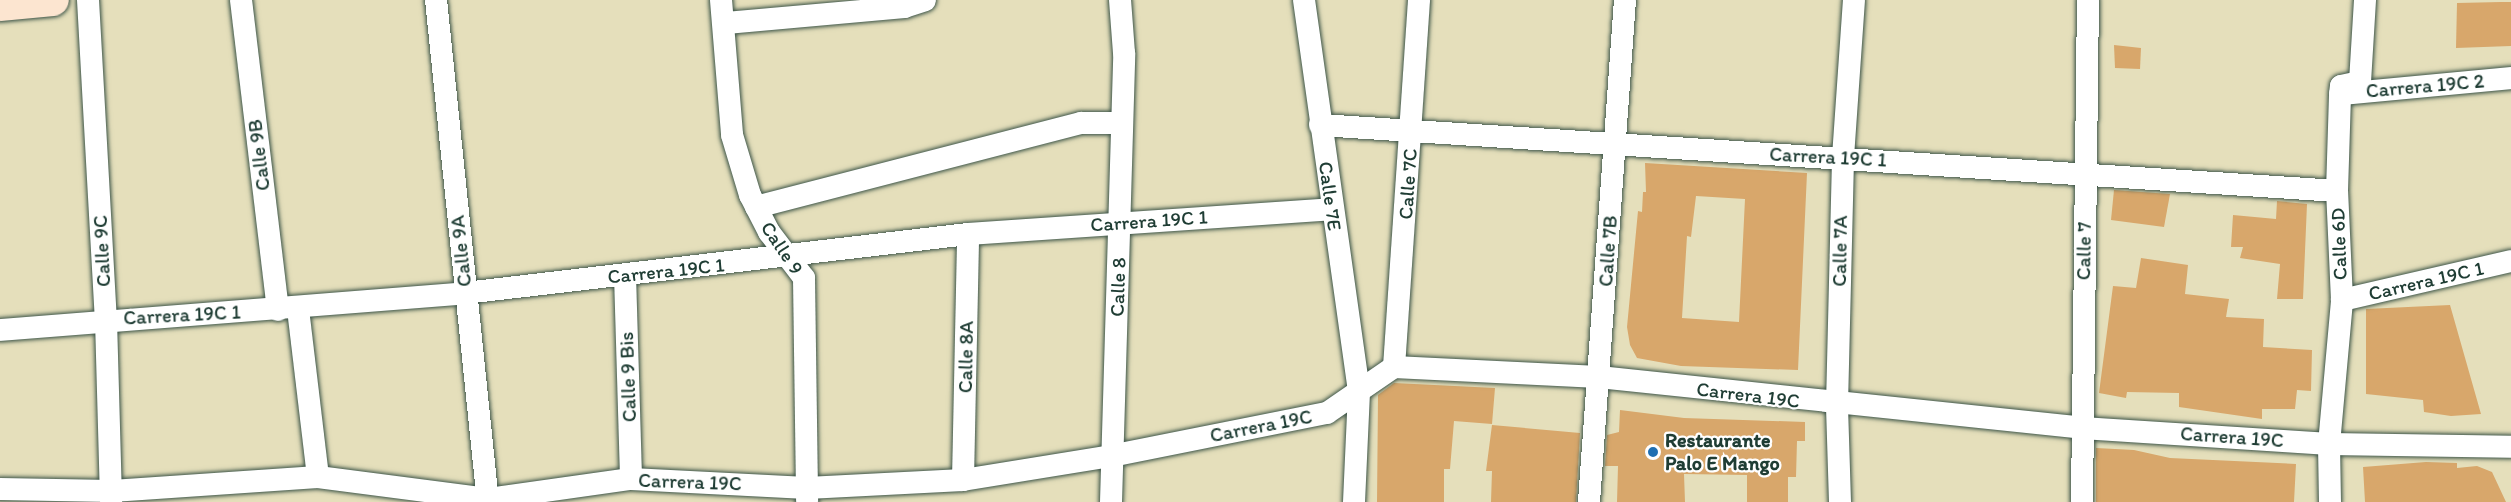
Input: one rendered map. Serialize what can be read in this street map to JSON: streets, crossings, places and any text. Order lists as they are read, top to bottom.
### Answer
{
  "streets": {
    "street": [
      "Carrera 19C 2",
      "Calle 9B",
      "Carrera 19C 1",
      "Calle 7C",
      "Calle 7E",
      "Calle 6D",
      "Calle 9",
      "Calle 9C",
      "Calle 9A",
      "Calle 7B",
      "Calle 7A",
      "Calle 7",
      "Calle 8",
      "Calle 8A",
      "Calle 9 Bis",
      "Carrera 19C"
    ]
  },
  "crossings": [
    ["Carrera 19C 2", "Calle 6D"],
    ["Calle 9B", "Carrera 19C 1"],
    ["Calle 9B", "Carrera 19C"],
    ["Carrera 19C 1", "Calle 7C"],
    ["Carrera 19C 1", "Calle 7E"],
    ["Carrera 19C 1", "Calle 6D"],
    ["Carrera 19C 1", "Calle 9"],
    ["Carrera 19C 1", "Calle 9C"],
    ["Carrera 19C 1", "Calle 9A"],
    ["Carrera 19C 1", "Calle 7B"],
    ["Carrera 19C 1", "Calle 7A"],
    ["Carrera 19C 1", "Calle 7"],
    ["Carrera 19C 1", "Calle 8"],
    ["Carrera 19C 1", "Calle 8A"],
    ["Carrera 19C 1", "Calle 9 Bis"],
    ["Calle 7C", "Carrera 19C"],
    ["Calle 7E", "Carrera 19C"],
    ["Calle 6D", "Carrera 19C"],
    ["Calle 9", "Carrera 19C"],
    ["Calle 9C", "Carrera 19C"],
    ["Calle 9A", "Carrera 19C"],
    ["Calle 7B", "Carrera 19C"],
    ["Calle 7A", "Carrera 19C"],
    ["Calle 7", "Carrera 19C"],
    ["Calle 8", "Carrera 19C"],
    ["Calle 8A", "Carrera 19C"],
    ["Calle 9 Bis", "Carrera 19C"]
  ],
  "places": ["Restaurante Palo E Mango"]
}
